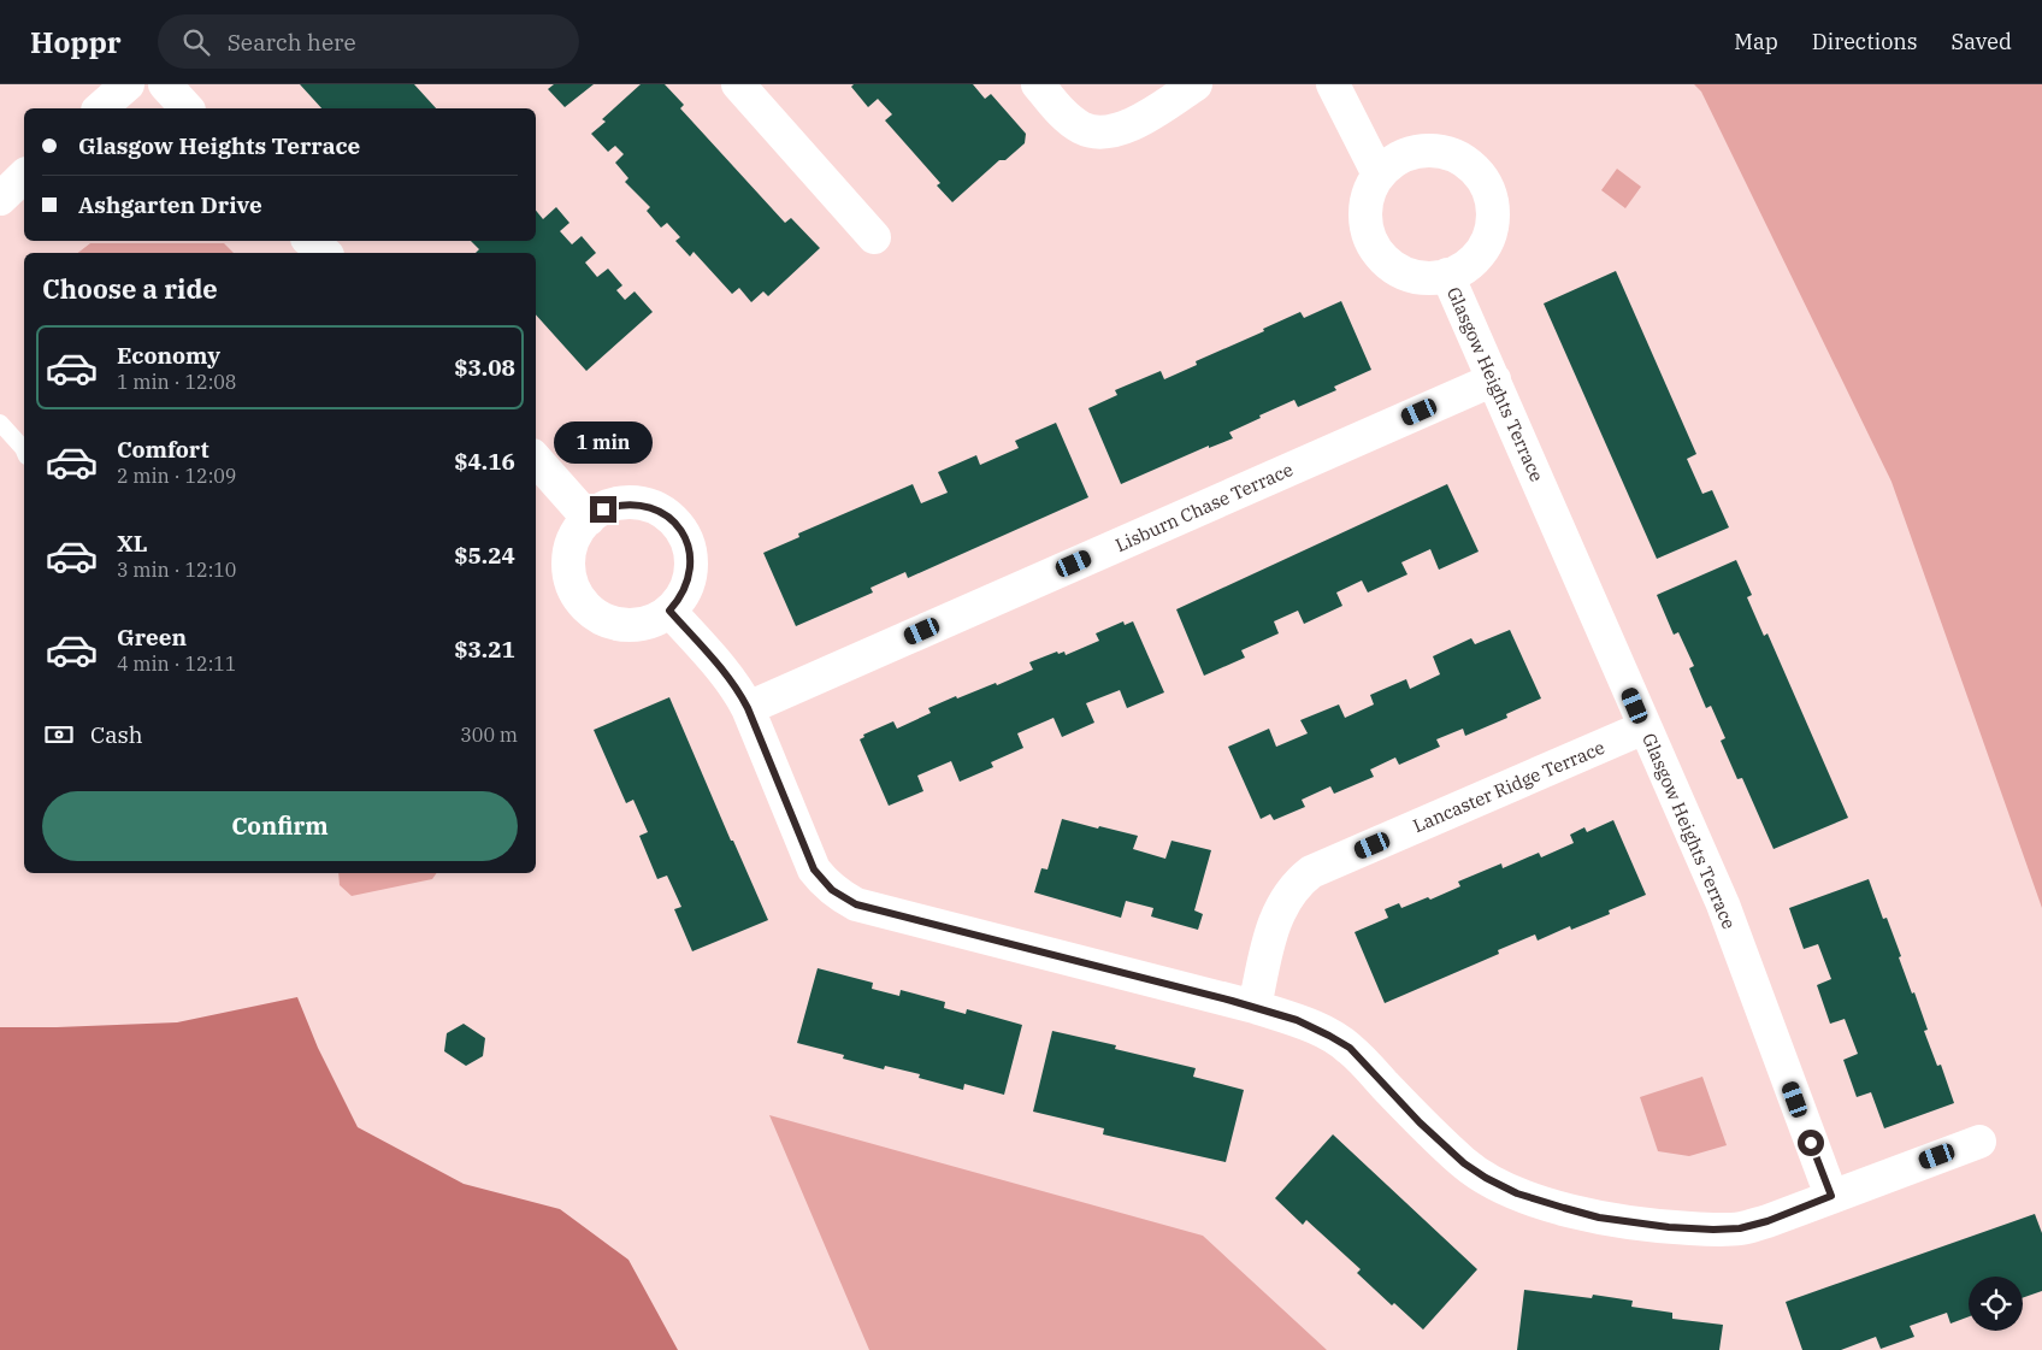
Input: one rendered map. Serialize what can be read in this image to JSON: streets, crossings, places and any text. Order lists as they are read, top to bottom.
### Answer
{
  "streets": {
    "street": ["Glasgow Heights Terrace", "Lisburn Chase Terrace", "Lancaster Ridge Terrace"]
  },
  "crossings": [
    ["Glasgow Heights Terrace", "Lisburn Chase Terrace"],
    ["Glasgow Heights Terrace", "Lancaster Ridge Terrace"]
  ],
  "page": {
    "header": "Hoppr",
    "search": "Search here",
    "nav": ["Map", "Directions", "Saved"],
    "banner": ["Glasgow Heights Terrace", "Ashgarten Drive"],
    "heading": "Choose a ride",
    "list": [
      {
        "name": "Economy",
        "note": "1 min · 12:08",
        "value": "$3.08"
      },
      {
        "name": "Comfort",
        "note": "2 min · 12:09",
        "value": "$4.16"
      },
      {
        "name": "XL",
        "note": "3 min · 12:10",
        "value": "$5.24"
      },
      {
        "name": "Green",
        "note": "4 min · 12:11",
        "value": "$3.21"
      }
    ],
    "bubble": "1 min",
    "pay": ["Cash", "300 m"],
    "buttons": "Confirm"
  }
}
